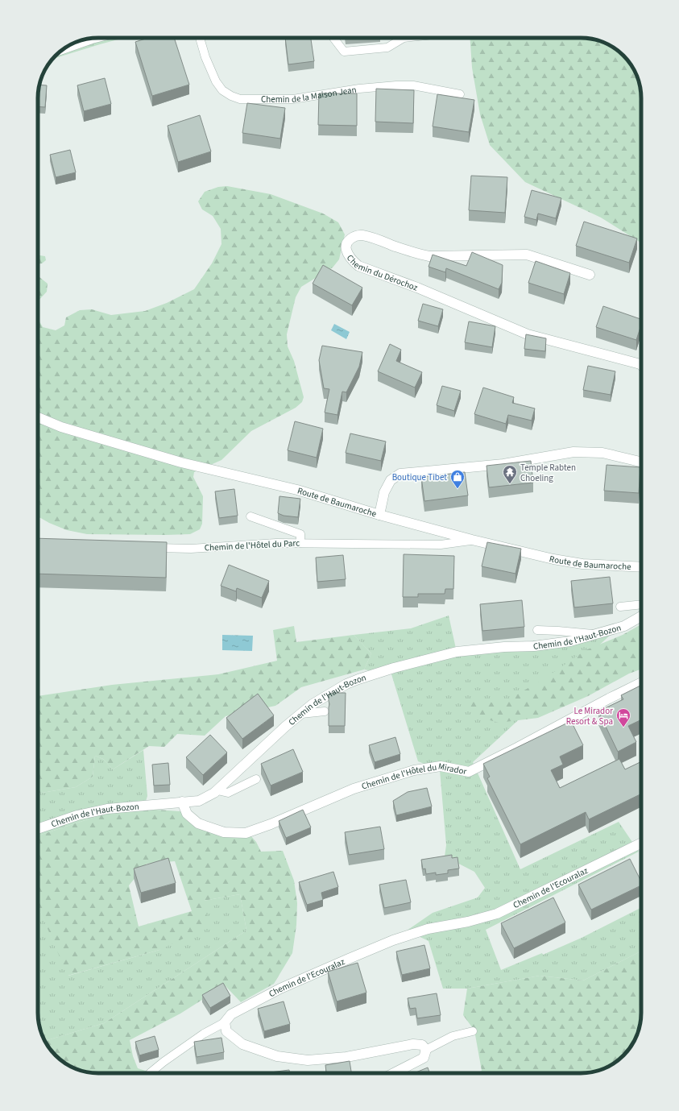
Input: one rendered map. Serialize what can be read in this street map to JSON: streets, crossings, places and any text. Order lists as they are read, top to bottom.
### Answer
{
  "streets": {
    "street": [
      "Chemin du Dérochoz",
      "Route de Baumaroche",
      "Chemin de l'Haut-Bozon",
      "Chemin de l'Hôtel du Mirador",
      "Chemin de l'Ecouralaz"
    ],
    "lane": ["Chemin de la Maison Jean", "Chemin de l'Hôtel du Parc"]
  },
  "crossings": [
    ["Route de Baumaroche", "Chemin de l'Hôtel du Parc"],
    ["Chemin de l'Haut-Bozon", "Chemin de l'Hôtel du Mirador"]
  ],
  "places": {
    "temple": ["Temple Rabten Choeling"],
    "shop": ["Boutique Tibet"],
    "hotel": ["Le Mirador Resort & Spa"]
  }
}
